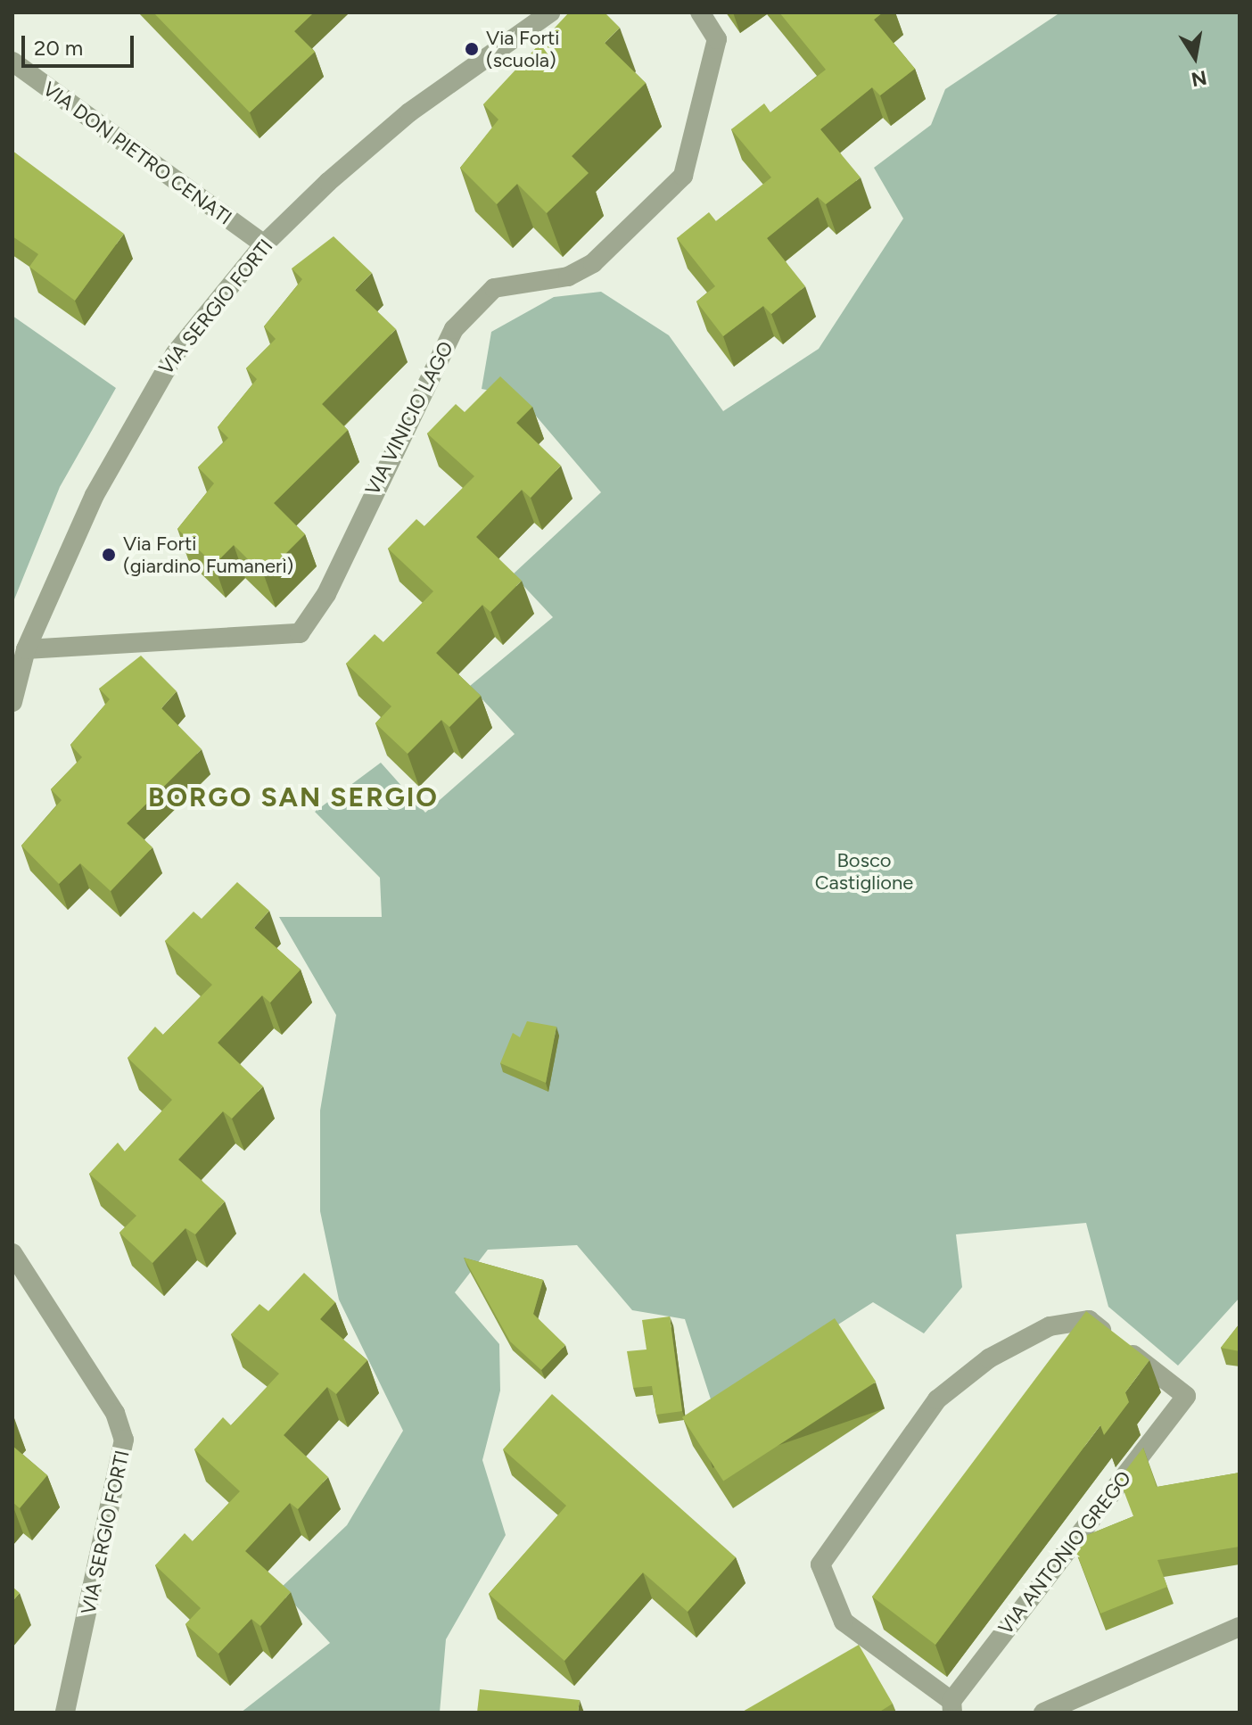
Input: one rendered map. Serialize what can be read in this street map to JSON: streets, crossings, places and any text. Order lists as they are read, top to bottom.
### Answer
{
  "streets": {
    "street": [
      "VIA DON PIETRO CENATI",
      "VIA SERGIO FORTI",
      "VIA VINICIO LAGO",
      "VIA ANTONIO GREGO"
    ]
  },
  "crossings": [
    ["VIA DON PIETRO CENATI", "VIA SERGIO FORTI"],
    ["VIA SERGIO FORTI", "VIA VINICIO LAGO"]
  ],
  "districts": ["BORGO SAN SERGIO"],
  "parks": ["Bosco Castiglione"],
  "places": ["Via Forti (scuola)", "Via Forti (giardino Fumaneri)"],
  "scale_bar": "20 m",
  "north": "bottom"
}
